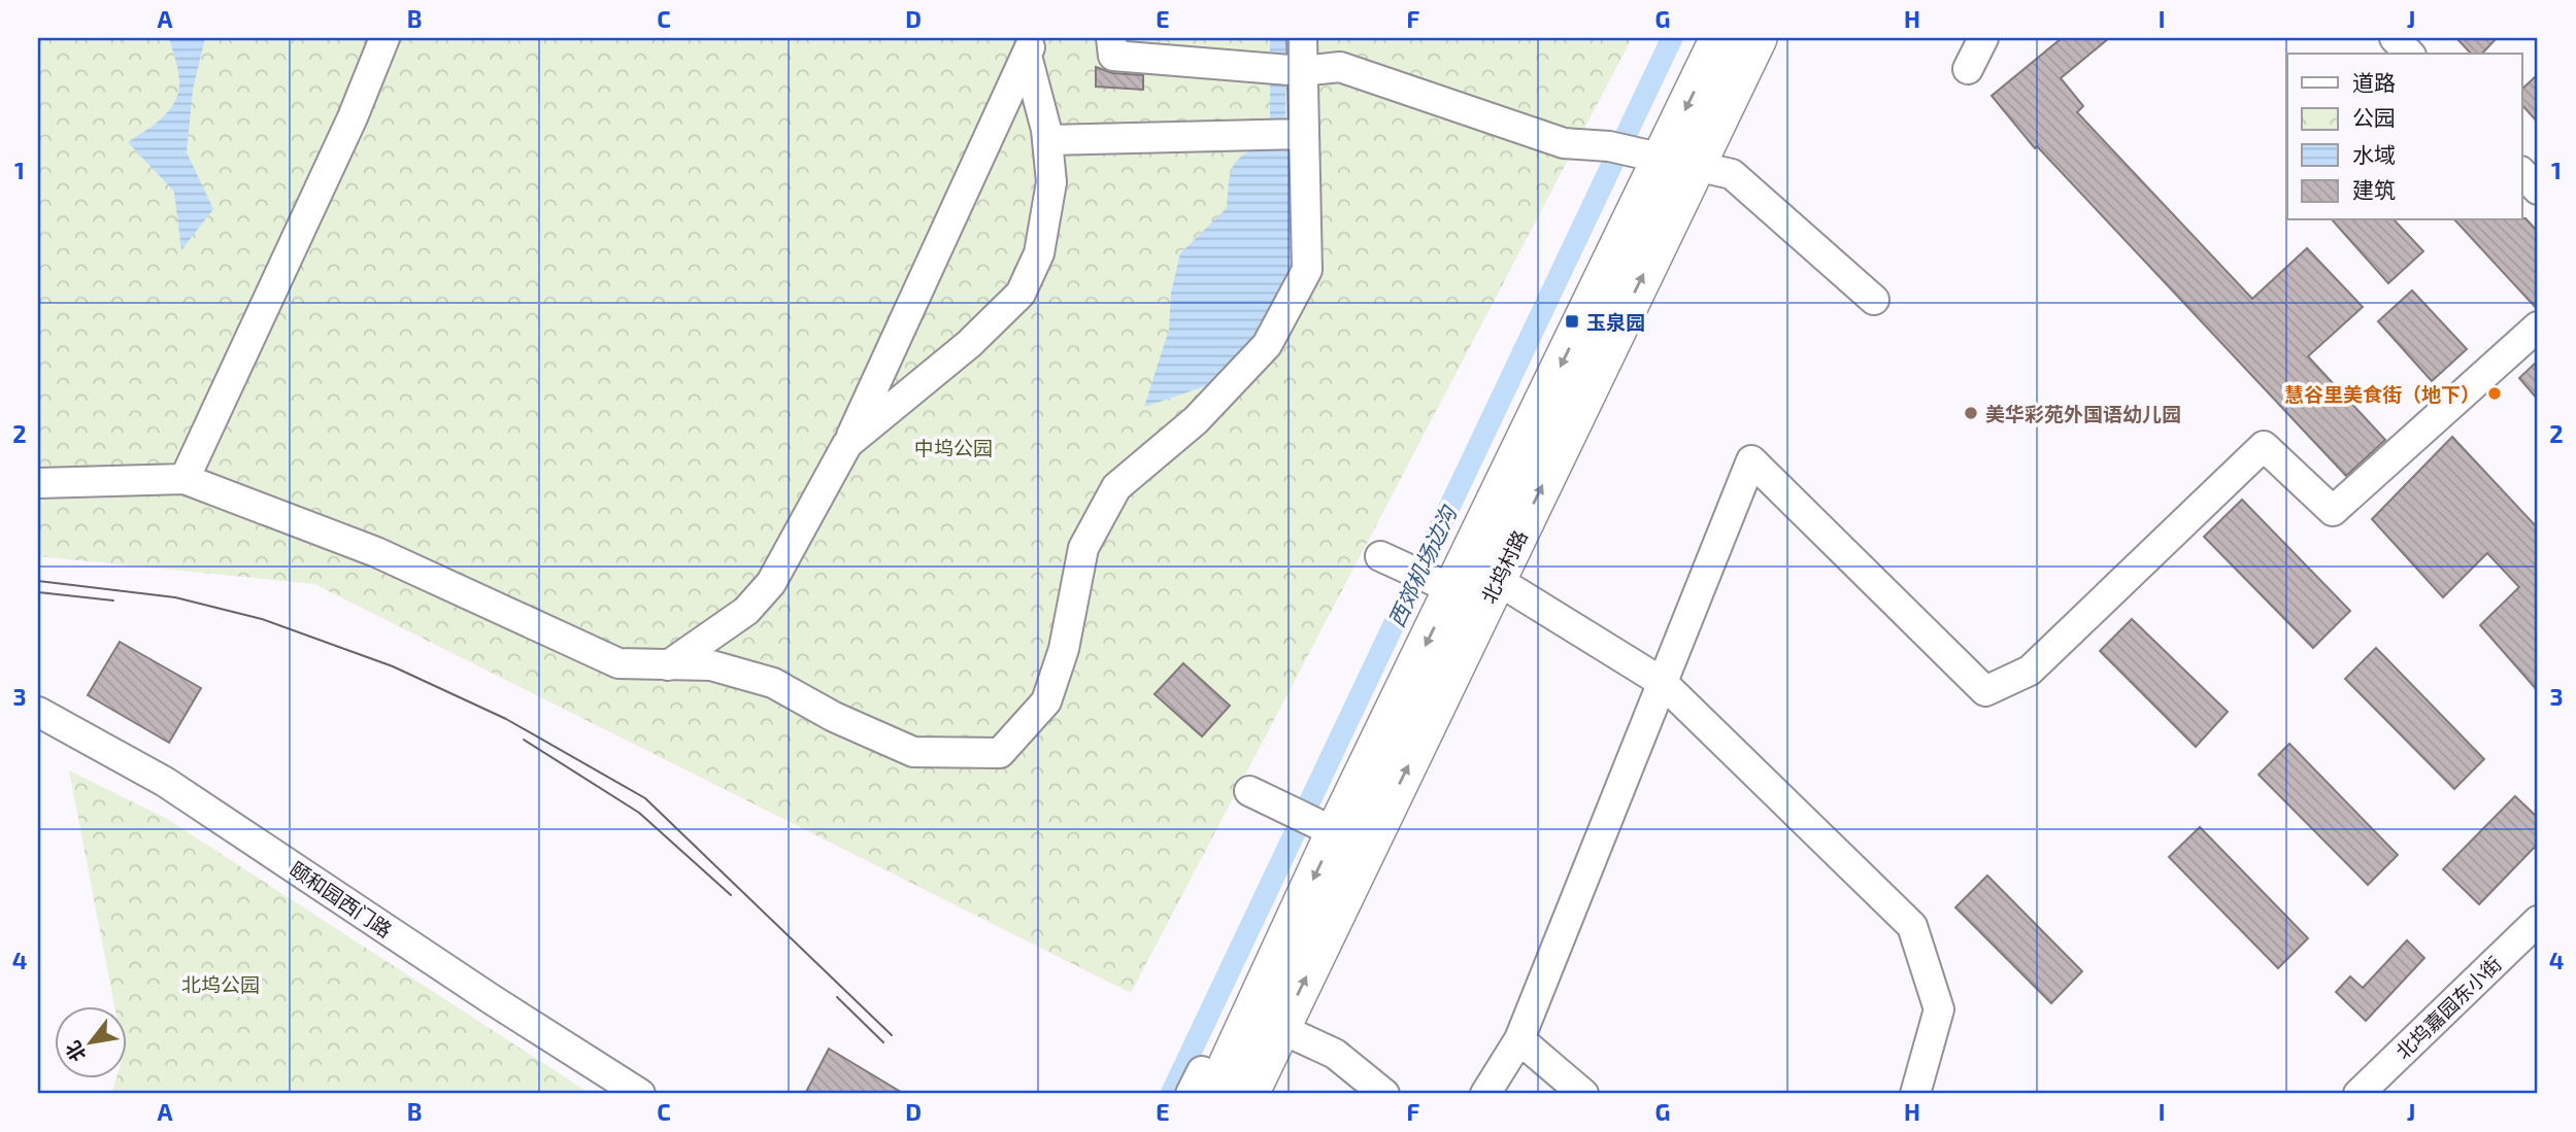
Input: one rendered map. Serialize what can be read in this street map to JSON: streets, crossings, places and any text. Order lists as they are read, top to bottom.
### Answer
{
  "streets": {
    "main road": ["北坞村路"],
    "street": ["颐和园西门路", "北坞嘉园东小街"]
  },
  "water": ["西郊机场边沟"],
  "parks": ["中坞公园", "北坞公园"],
  "places": {
    "transit": ["玉泉园"],
    "other": ["慧谷里美食街（地下）", "美华彩苑外国语幼儿园"]
  },
  "legend": [
    "道路",
    "公园",
    "水域",
    "建筑"
  ],
  "north": "bottom left",
  "grid": {
    "columns": [
      "A",
      "B",
      "C",
      "D",
      "E",
      "F",
      "G",
      "H",
      "I",
      "J"
    ],
    "rows": [
      "1",
      "2",
      "3",
      "4"
    ]
  }
}
